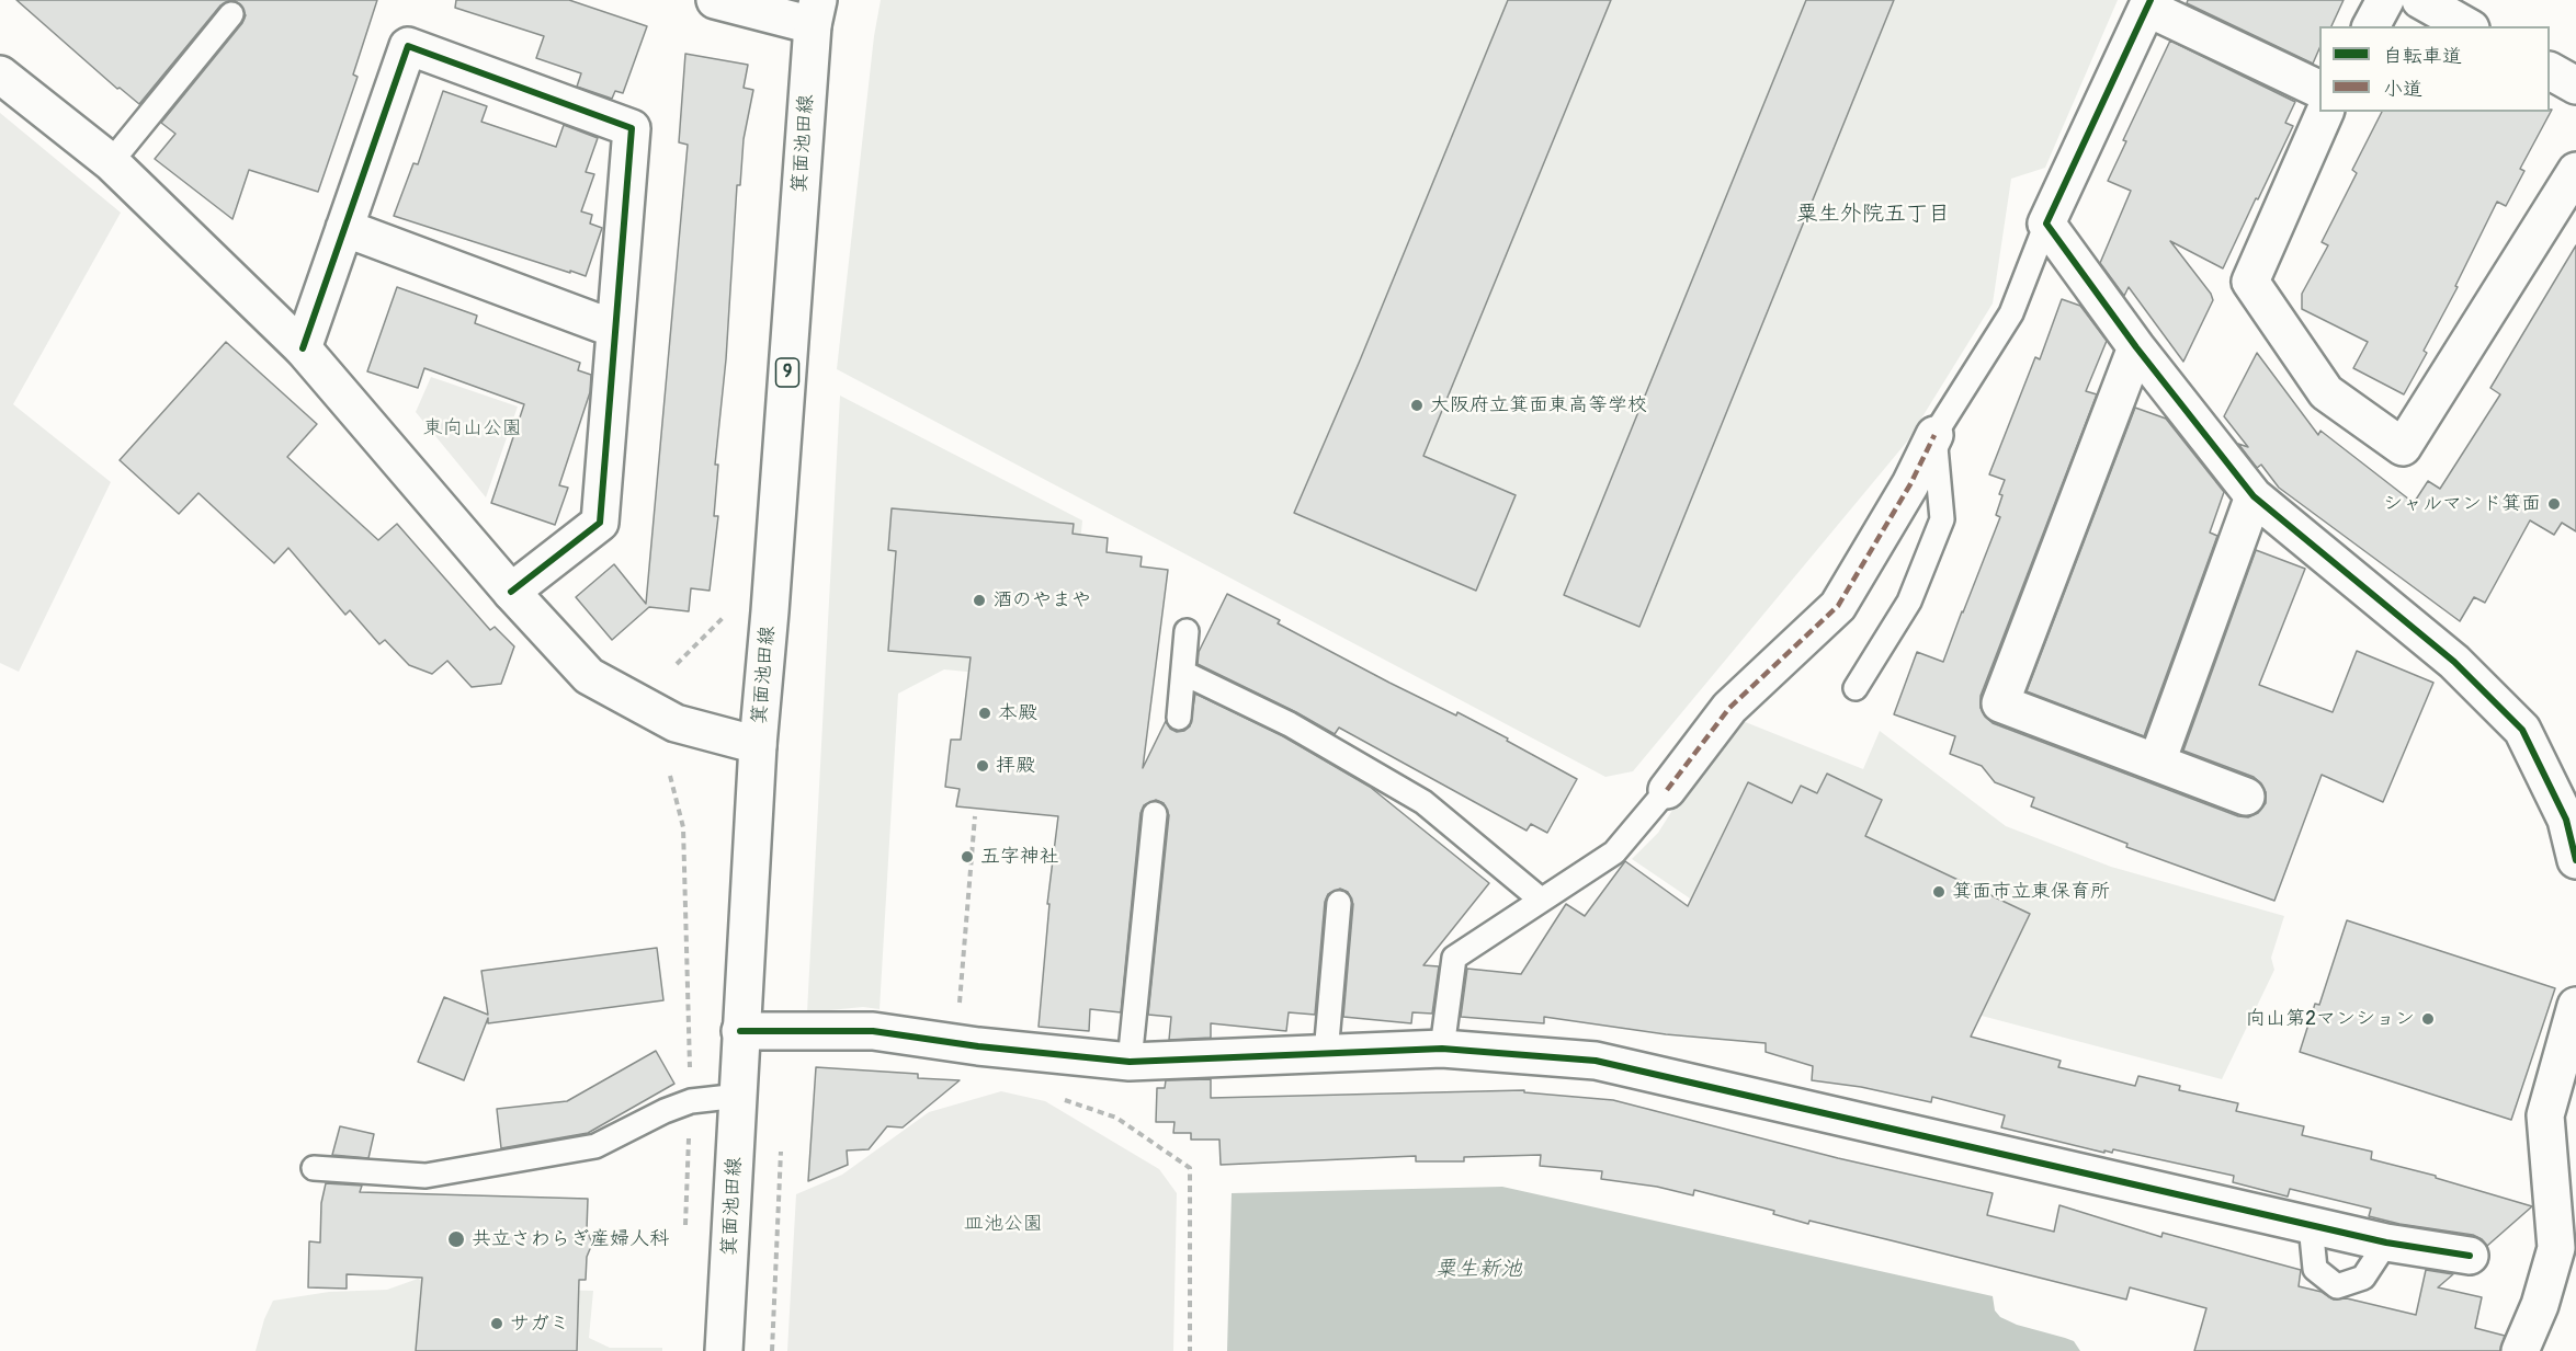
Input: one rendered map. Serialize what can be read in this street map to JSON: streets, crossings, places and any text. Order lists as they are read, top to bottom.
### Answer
{
  "streets": {
    "street": ["箕面池田線", "9"]
  },
  "districts": ["粟生外院五丁目"],
  "water": ["粟生新池"],
  "parks": ["東向山公園", "皿池公園"],
  "places": [
    "大阪府立箕面東高等学校",
    "シャルマンド箕面",
    "酒のやまや",
    "本殿",
    "拝殿",
    "五字神社",
    "箕面市立東保育所",
    "向山第2マンション",
    "共立さわらぎ産婦人科",
    "サガミ"
  ],
  "legend": ["自転車道", "小道"]
}
